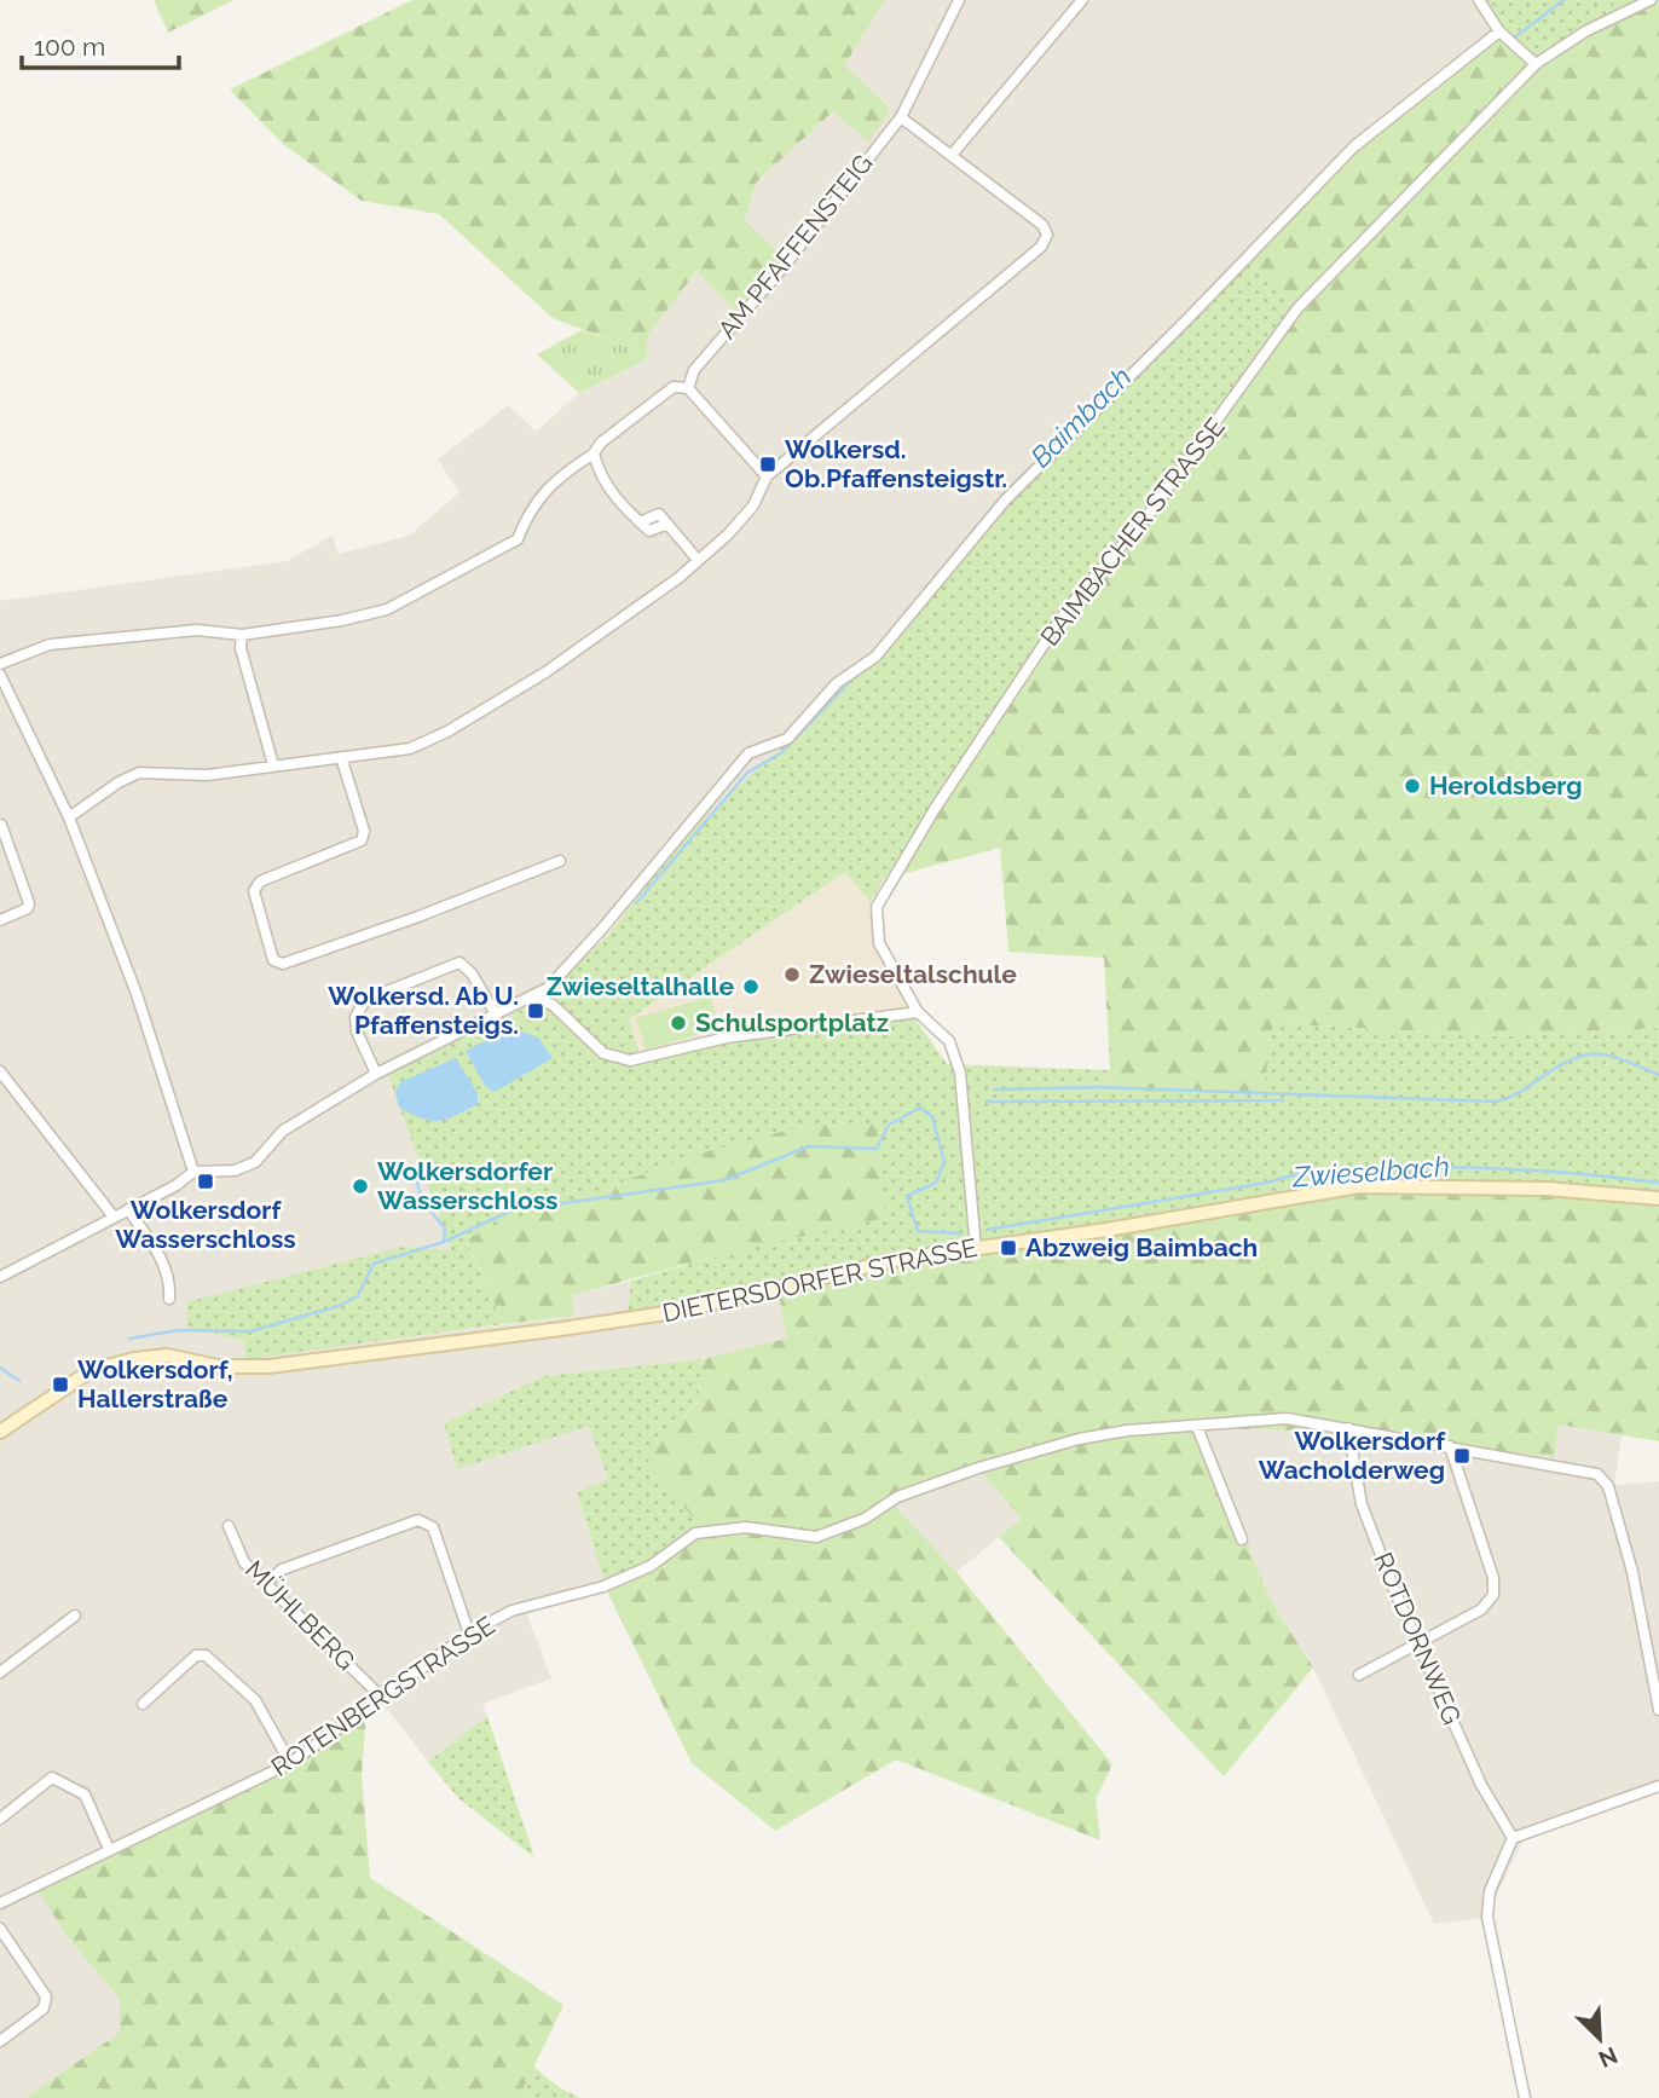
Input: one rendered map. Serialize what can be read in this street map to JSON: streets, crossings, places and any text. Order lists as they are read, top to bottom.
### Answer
{
  "streets": {
    "street": [
      "AM PFAFFENSTEIG",
      "BAIMBACHER STRASSE",
      "DIETERSDORFER STRASSE",
      "MÜHLBERG",
      "ROTDORNWEG",
      "ROTENBERGSTRASSE"
    ]
  },
  "crossings": [
    ["BAIMBACHER STRASSE", "DIETERSDORFER STRASSE"],
    ["MÜHLBERG", "ROTENBERGSTRASSE"],
    ["ROTDORNWEG", "ROTENBERGSTRASSE"]
  ],
  "water": ["Baimbach", "Zwieselbach"],
  "places": {
    "transit": [
      "Wolkersd. Ob.Pfaffensteigstr.",
      "Wolkersd. Ab U. Pfaffensteigs.",
      "Wolkersdorf Wasserschloss",
      "Abzweig Baimbach",
      "Wolkersdorf, Hallerstraße",
      "Wolkersdorf Wacholderweg"
    ],
    "other": [
      "Heroldsberg",
      "Zwieseltalschule",
      "Zwieseltalhalle",
      "Schulsportplatz",
      "Wolkersdorfer Wasserschloss"
    ]
  },
  "scale_bar": "100 m",
  "north": "bottom right"
}
